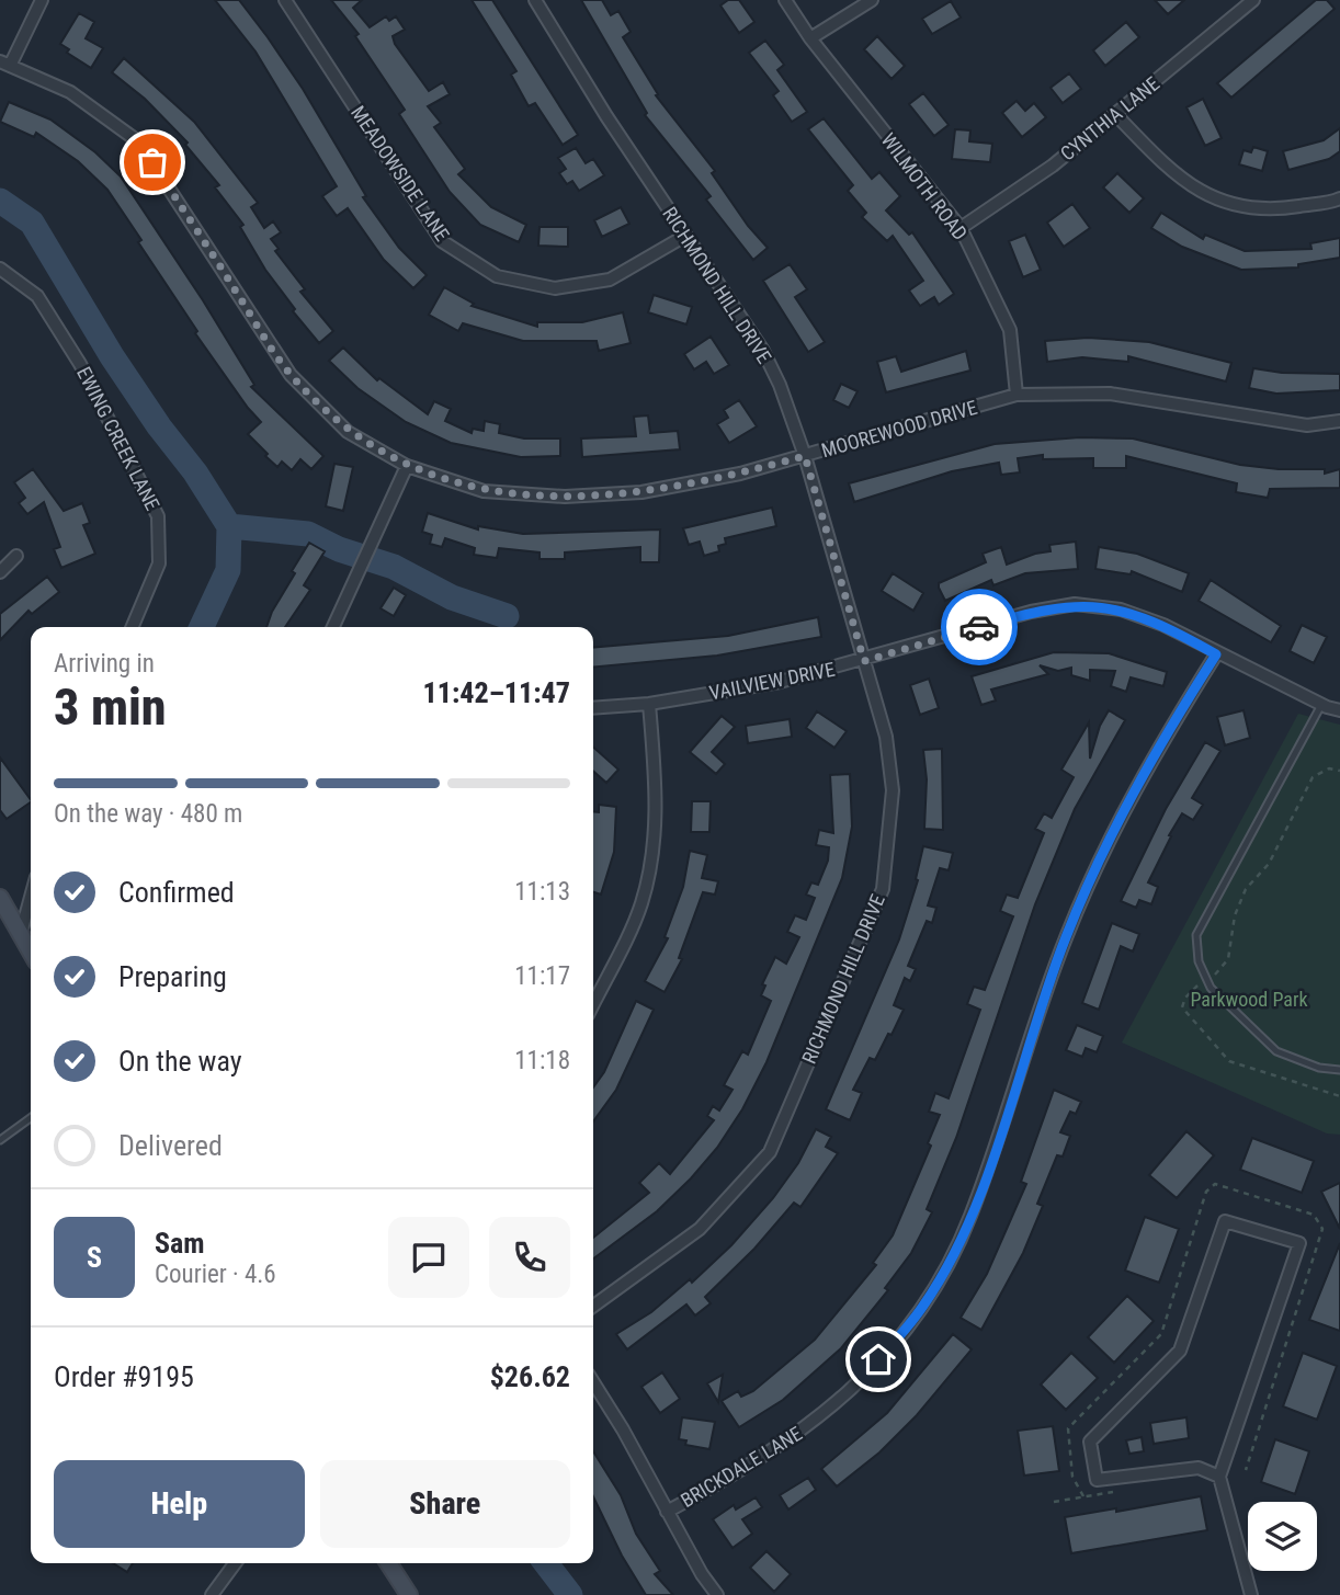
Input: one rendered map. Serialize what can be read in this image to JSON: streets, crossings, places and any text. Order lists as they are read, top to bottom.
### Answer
{
  "streets": {
    "street": [
      "CYNTHIA LANE",
      "MEADOWSIDE LANE",
      "WILMOTH ROAD",
      "RICHMOND HILL DRIVE",
      "MOOREWOOD DRIVE",
      "EWING CREEK LANE",
      "VAILVIEW DRIVE",
      "BRICKDALE LANE"
    ]
  },
  "crossings": [
    ["CYNTHIA LANE", "WILMOTH ROAD"],
    ["MEADOWSIDE LANE", "RICHMOND HILL DRIVE"],
    ["WILMOTH ROAD", "MOOREWOOD DRIVE"],
    ["RICHMOND HILL DRIVE", "MOOREWOOD DRIVE"],
    ["RICHMOND HILL DRIVE", "VAILVIEW DRIVE"],
    ["VAILVIEW DRIVE", "BRICKDALE LANE"]
  ],
  "parks": ["Parkwood Park"],
  "page": {
    "heading": ["3 min", "Arriving in", "11:42–11:47"],
    "panel": [
      "Sam",
      "Courier · 4.6",
      "Order #9195",
      "$26.62"
    ],
    "bar": "On the way · 480 m",
    "list": [
      ["Confirmed", "11:13"],
      ["Preparing", "11:17"],
      ["On the way", "11:18"],
      "Delivered"
    ],
    "round": "S",
    "buttons": ["Help", "Share"]
  }
}
